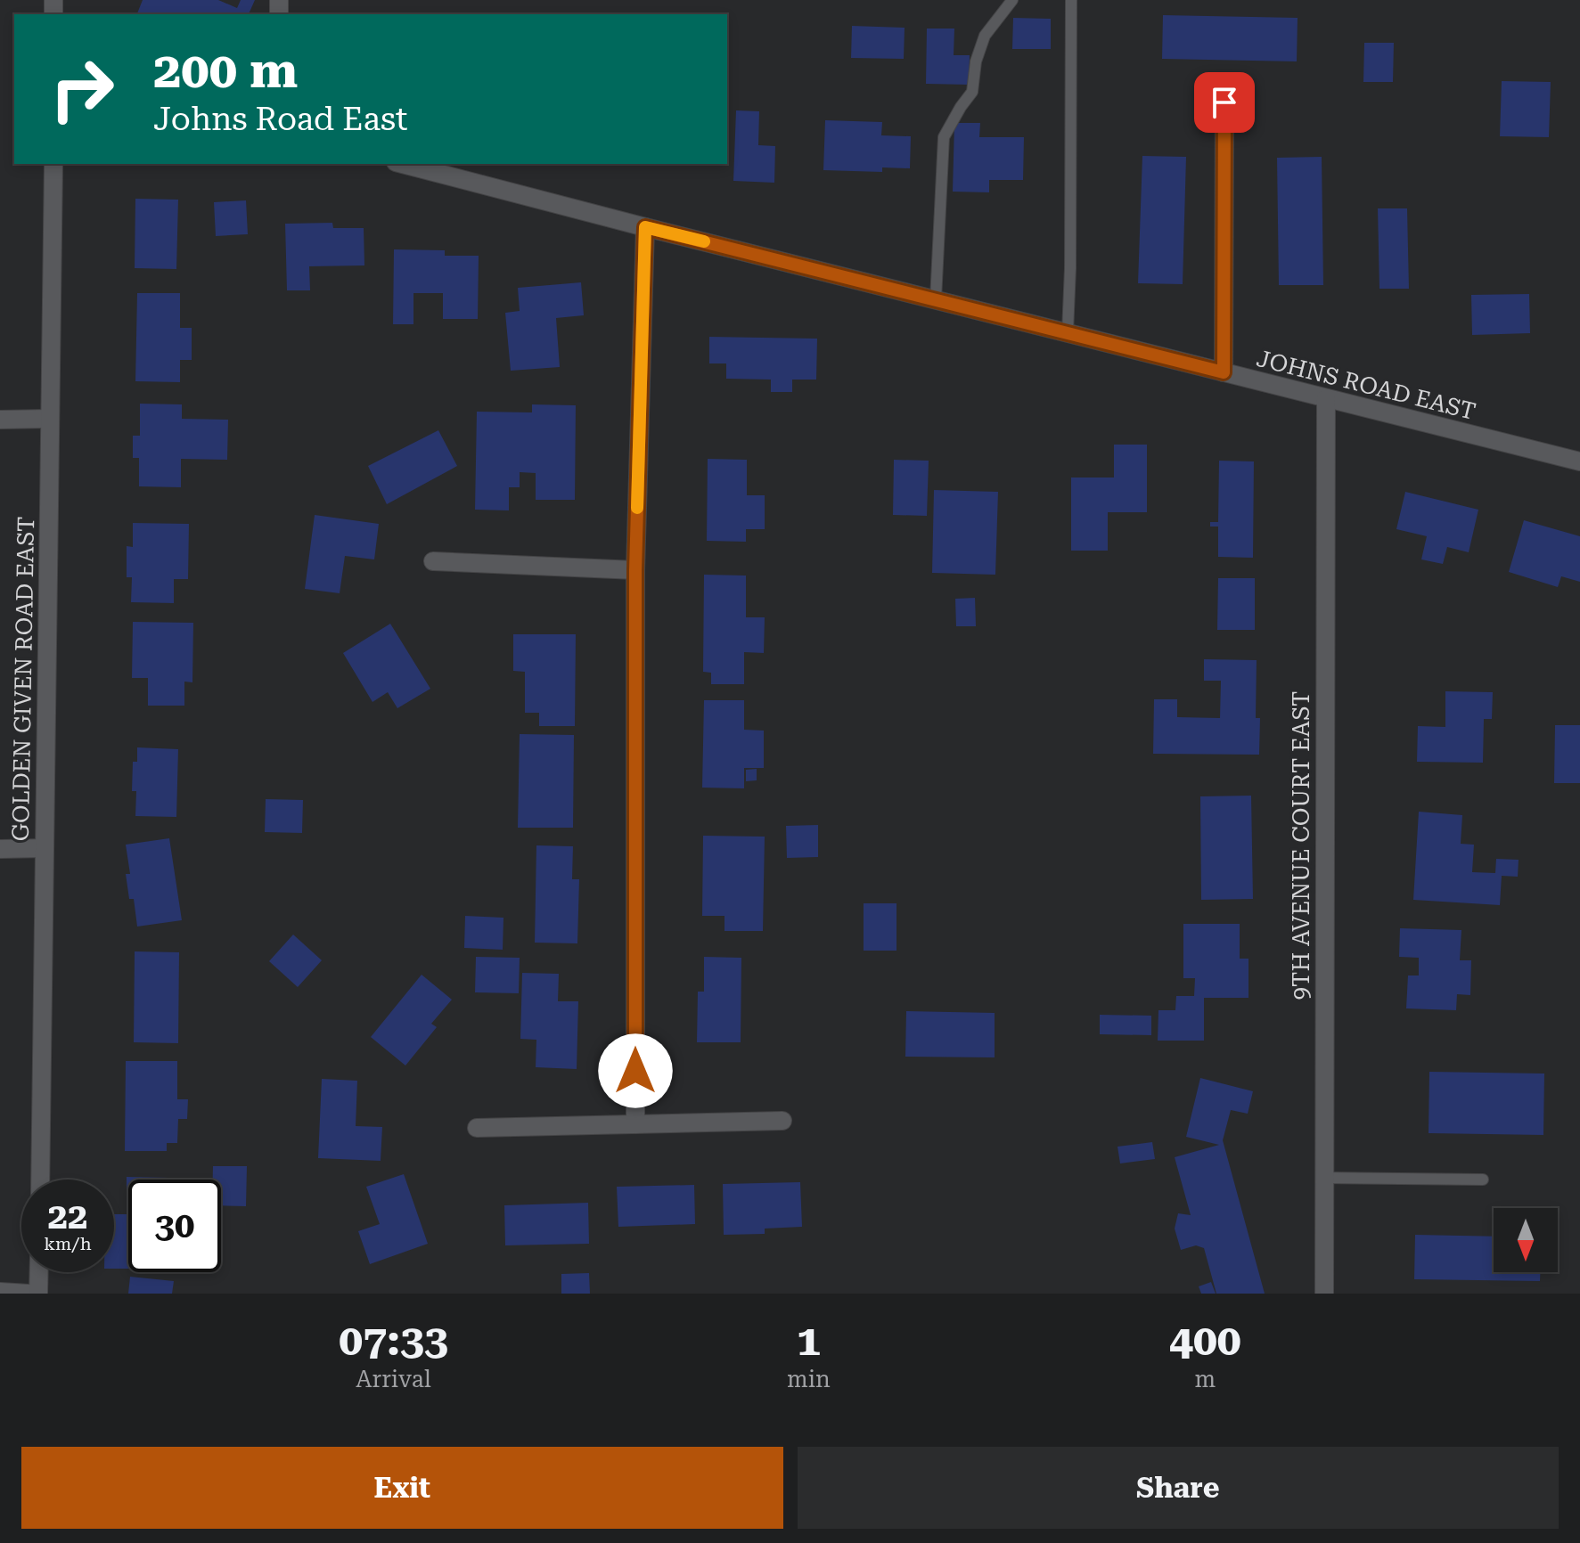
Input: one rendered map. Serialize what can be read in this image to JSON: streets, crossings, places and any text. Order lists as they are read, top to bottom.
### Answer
{
  "streets": {
    "street": ["JOHNS ROAD EAST", "GOLDEN GIVEN ROAD EAST", "9TH AVENUE COURT EAST"]
  },
  "crossings": [
    ["JOHNS ROAD EAST", "9TH AVENUE COURT EAST"]
  ],
  "north": "bottom",
  "page": {
    "turn": ["200 m", "Johns Road East"],
    "speed": "22 km/h",
    "limit": "30",
    "eta": [
      "07:33",
      "Arrival",
      "1",
      "min",
      "400",
      "m"
    ],
    "buttons": ["Exit", "Share"]
  }
}
